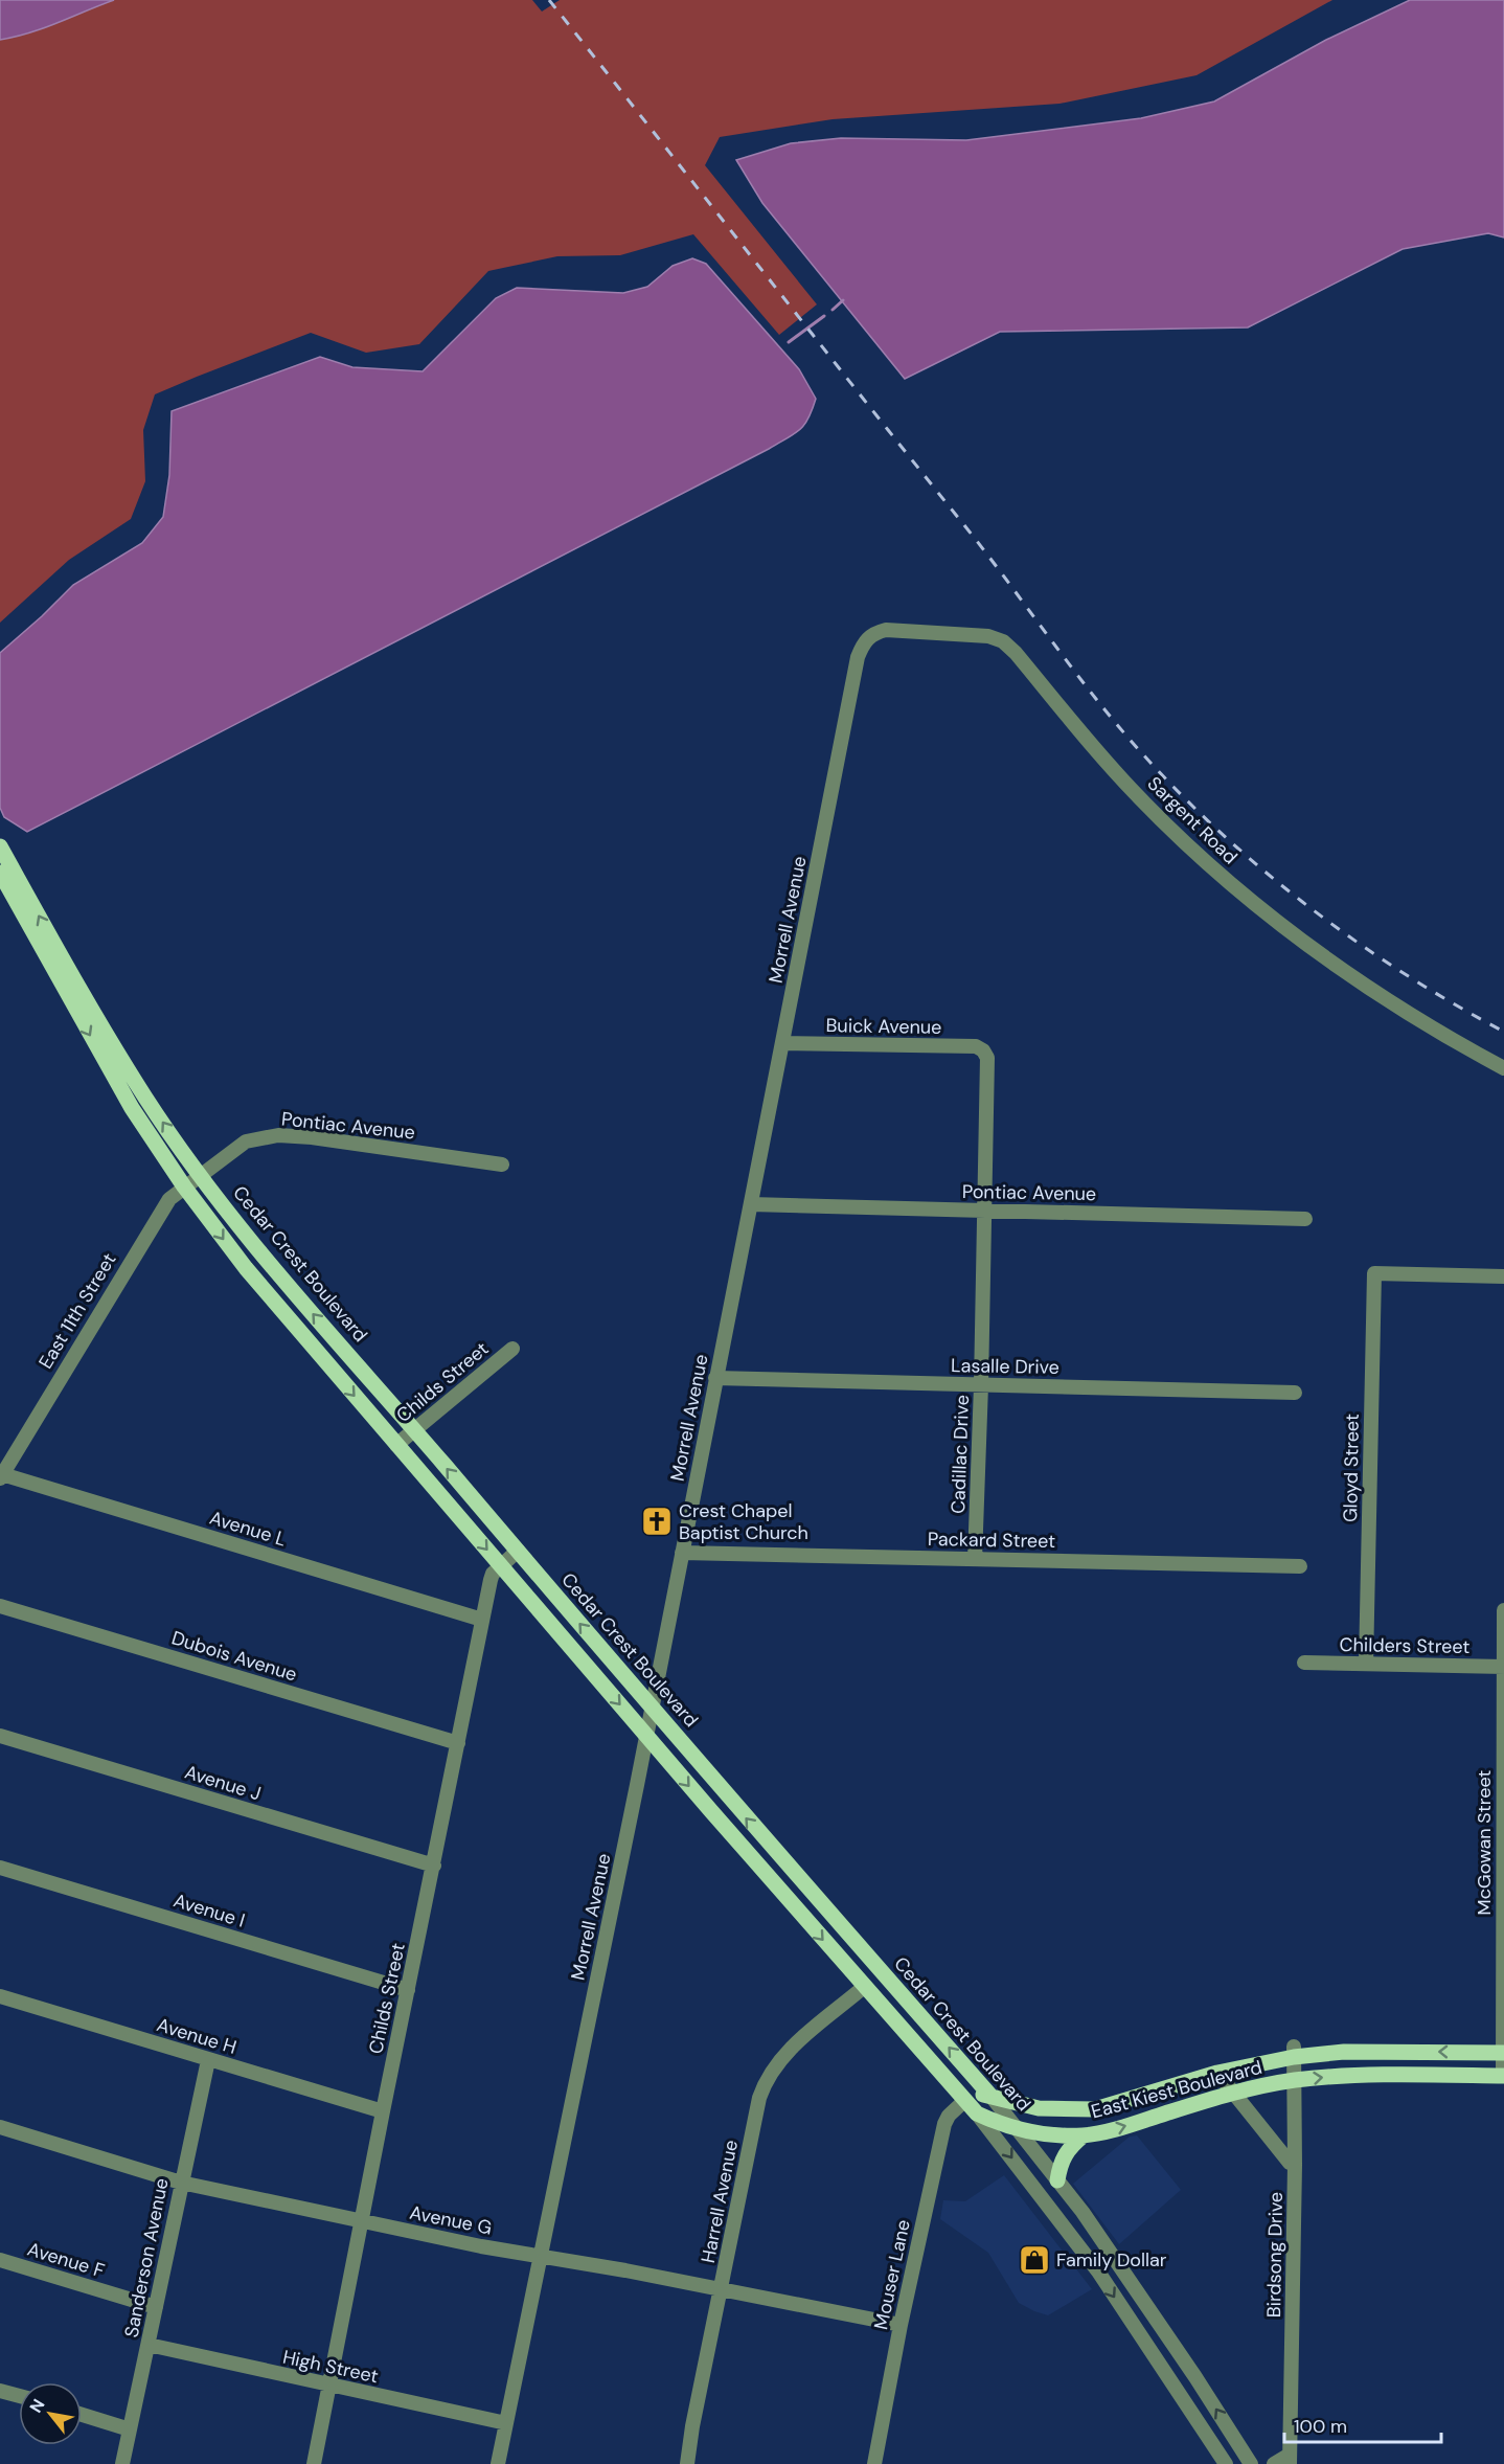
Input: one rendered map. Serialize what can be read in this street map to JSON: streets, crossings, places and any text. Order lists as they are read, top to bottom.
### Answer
{
  "streets": {
    "main road": ["Cedar Crest Boulevard", "East Kiest Boulevard"],
    "street": [
      "Sargent Road",
      "Morrell Avenue",
      "Buick Avenue",
      "Pontiac Avenue",
      "East 11th Street",
      "Lasalle Drive",
      "Childs Street",
      "Cadillac Drive",
      "Gloyd Street",
      "Avenue L",
      "Packard Street",
      "Childers Street",
      "Dubois Avenue",
      "Avenue J",
      "McGowan Street",
      "Avenue I",
      "Avenue H",
      "Harrell Avenue",
      "Avenue G",
      "Birdsong Drive",
      "Sanderson Avenue",
      "Avenue F",
      "Mouser Lane",
      "High Street"
    ]
  },
  "crossings": [
    ["Sargent Road", "Morrell Avenue"],
    ["Morrell Avenue", "Buick Avenue"],
    ["Morrell Avenue", "Pontiac Avenue"],
    ["Morrell Avenue", "Cedar Crest Boulevard"],
    ["Morrell Avenue", "Lasalle Drive"],
    ["Morrell Avenue", "Packard Street"],
    ["Morrell Avenue", "Avenue G"],
    ["Morrell Avenue", "High Street"],
    ["Buick Avenue", "Cadillac Drive"],
    ["Pontiac Avenue", "Cedar Crest Boulevard"],
    ["Pontiac Avenue", "East 11th Street"],
    ["Pontiac Avenue", "Cadillac Drive"],
    ["Cedar Crest Boulevard", "East 11th Street"],
    ["Cedar Crest Boulevard", "Childs Street"],
    ["Cedar Crest Boulevard", "East Kiest Boulevard"],
    ["Cedar Crest Boulevard", "Harrell Avenue"],
    ["Cedar Crest Boulevard", "Mouser Lane"],
    ["East 11th Street", "Avenue L"],
    ["Lasalle Drive", "Cadillac Drive"],
    ["Childs Street", "Avenue L"],
    ["Childs Street", "Dubois Avenue"],
    ["Childs Street", "Avenue J"],
    ["Childs Street", "Avenue I"],
    ["Childs Street", "Avenue H"],
    ["Childs Street", "Avenue G"],
    ["Childs Street", "High Street"],
    ["Cadillac Drive", "Packard Street"],
    ["Gloyd Street", "Childers Street"],
    ["Childers Street", "McGowan Street"],
    ["McGowan Street", "East Kiest Boulevard"],
    ["Avenue H", "Sanderson Avenue"],
    ["East Kiest Boulevard", "Birdsong Drive"],
    ["Harrell Avenue", "Avenue G"],
    ["Avenue G", "Sanderson Avenue"],
    ["Avenue G", "Mouser Lane"],
    ["Sanderson Avenue", "Avenue F"],
    ["Sanderson Avenue", "High Street"]
  ],
  "places": {
    "church": ["Crest Chapel Baptist Church"],
    "shop": ["Family Dollar"]
  },
  "scale_bar": "100 m",
  "north": "top left"
}
